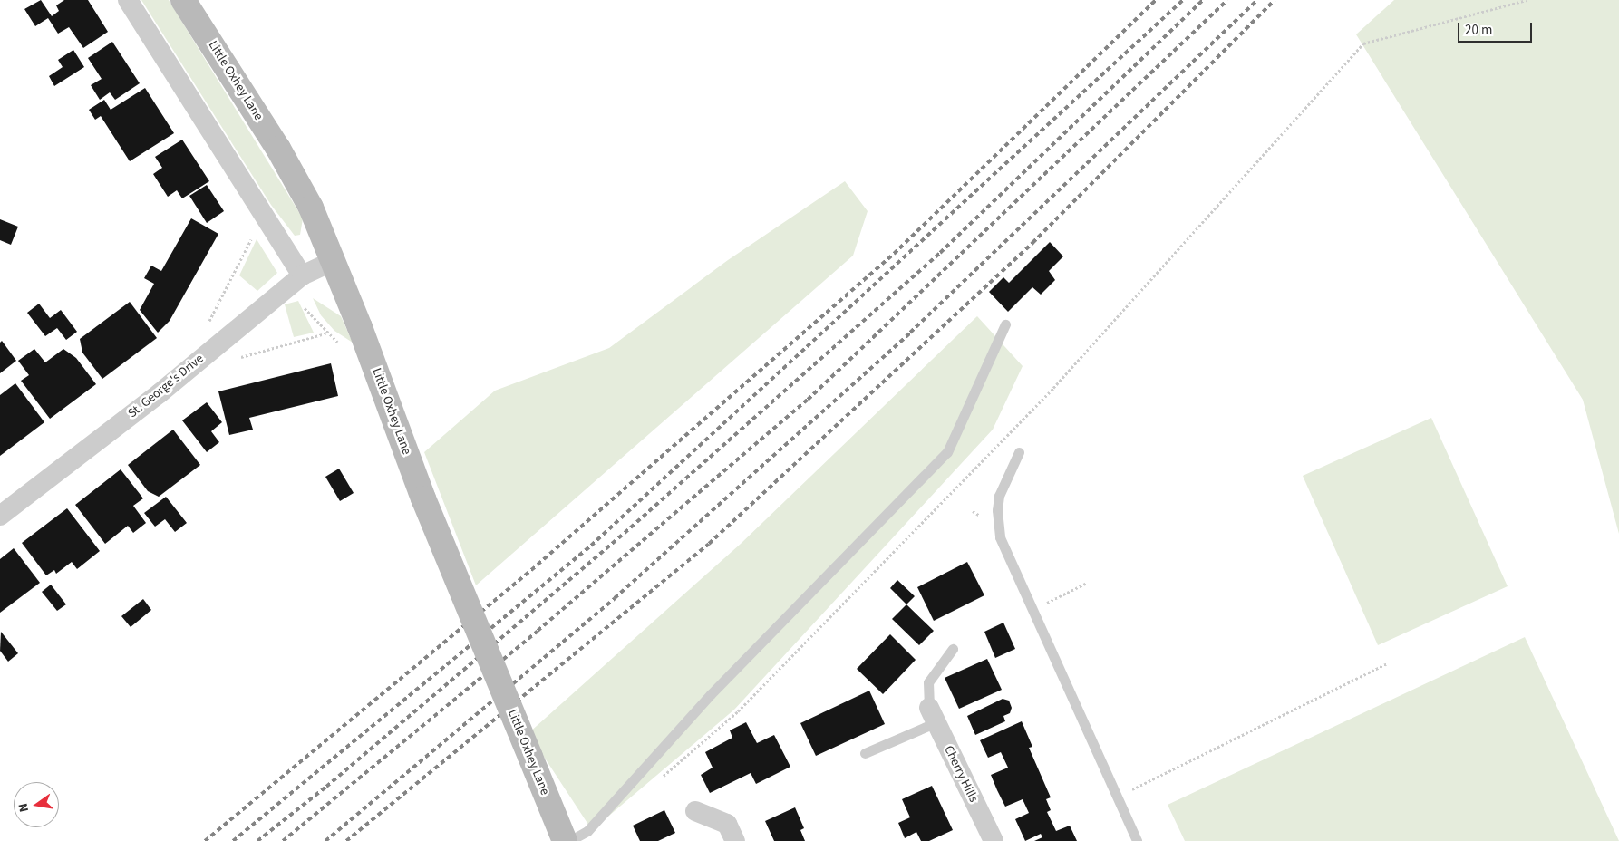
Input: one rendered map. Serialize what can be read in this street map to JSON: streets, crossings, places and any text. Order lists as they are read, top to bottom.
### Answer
{
  "streets": {
    "main road": ["Little Oxhey Lane"],
    "street": ["St. George's Drive", "Cherry Hills"]
  },
  "crossings": [
    ["Little Oxhey Lane", "St. George's Drive"]
  ],
  "scale_bar": "20 m",
  "north": "left"
}
